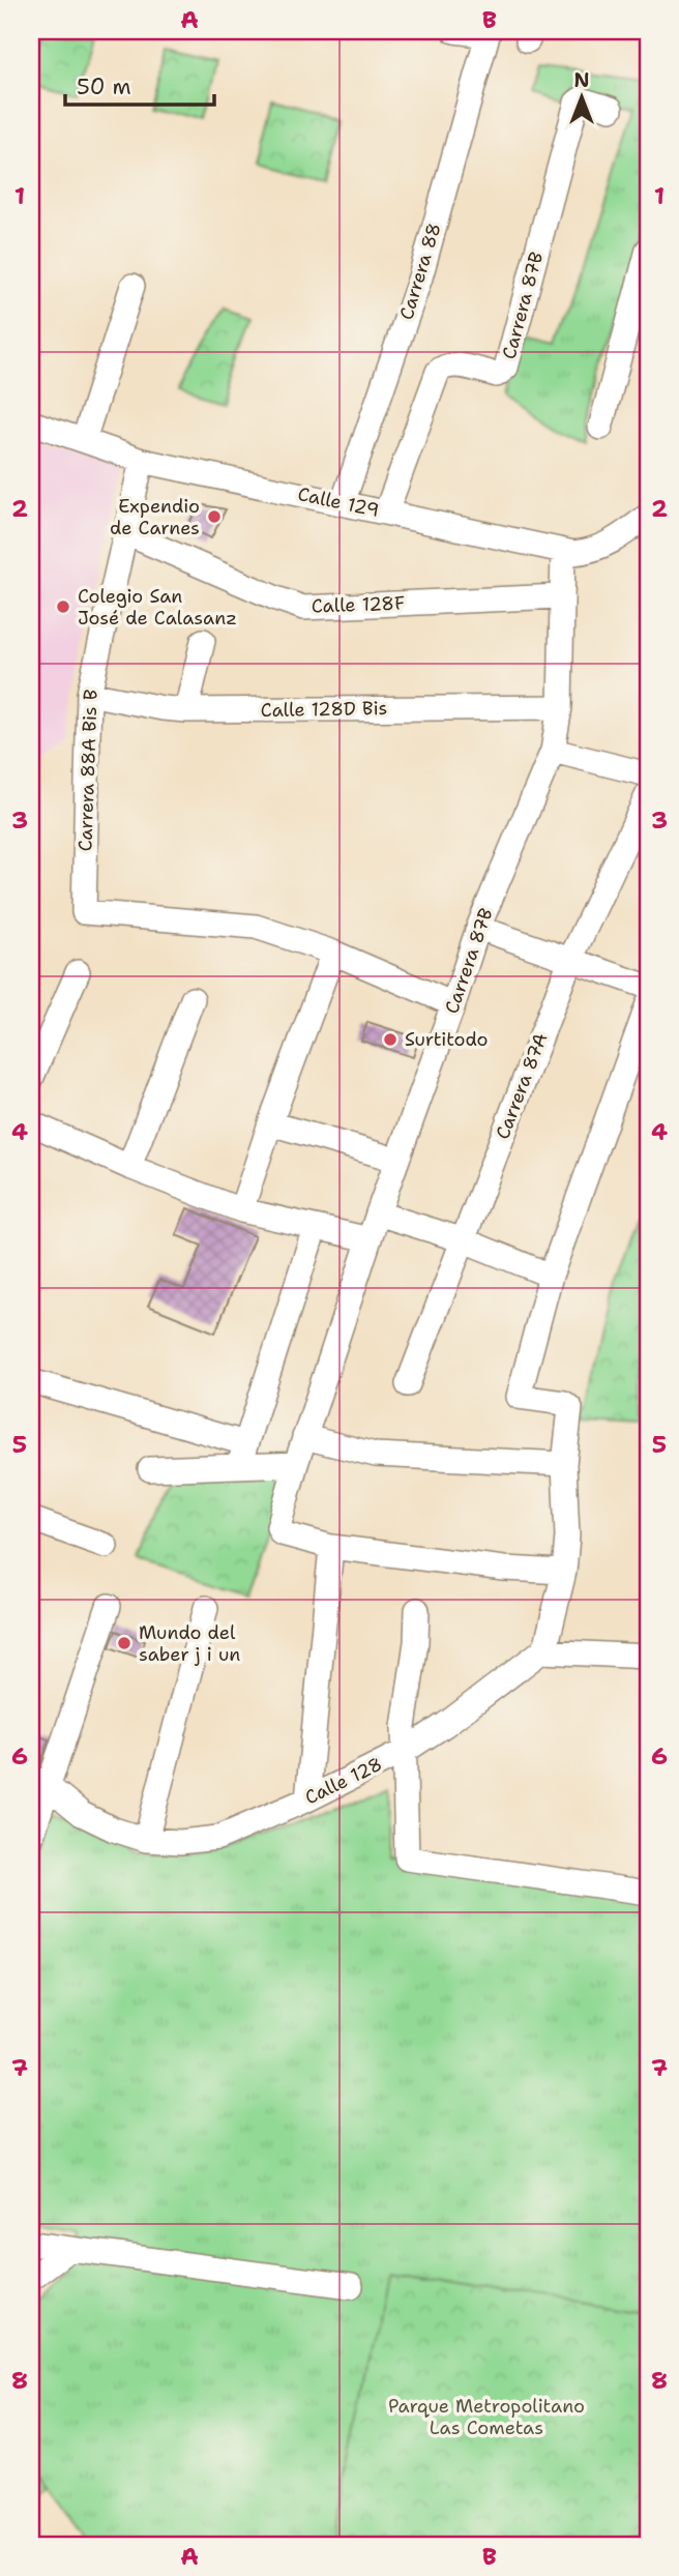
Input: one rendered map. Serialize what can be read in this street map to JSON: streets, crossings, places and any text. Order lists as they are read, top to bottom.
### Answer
{
  "streets": {
    "street": [
      "Carrera 88",
      "Carrera 87B",
      "Calle 129",
      "Calle 128F",
      "Calle 128D Bis",
      "Carrera 88A Bis B",
      "Carrera 87A",
      "Calle 128"
    ]
  },
  "crossings": [
    ["Carrera 88", "Calle 129"],
    ["Carrera 87B", "Calle 129"],
    ["Carrera 87B", "Calle 128F"],
    ["Carrera 87B", "Calle 128D Bis"],
    ["Calle 129", "Carrera 88A Bis B"],
    ["Calle 128F", "Carrera 88A Bis B"],
    ["Calle 128D Bis", "Carrera 88A Bis B"]
  ],
  "parks": ["Parque Metropolitano Las Cometas"],
  "places": [
    "Expendio de Carnes",
    "Colegio San José de Calasanz",
    "Surtitodo",
    "Mundo del saber j i un"
  ],
  "scale_bar": "50 m",
  "north": "top",
  "grid": {
    "columns": ["A", "B"],
    "rows": [
      "1",
      "2",
      "3",
      "4",
      "5",
      "6",
      "7",
      "8"
    ]
  }
}
